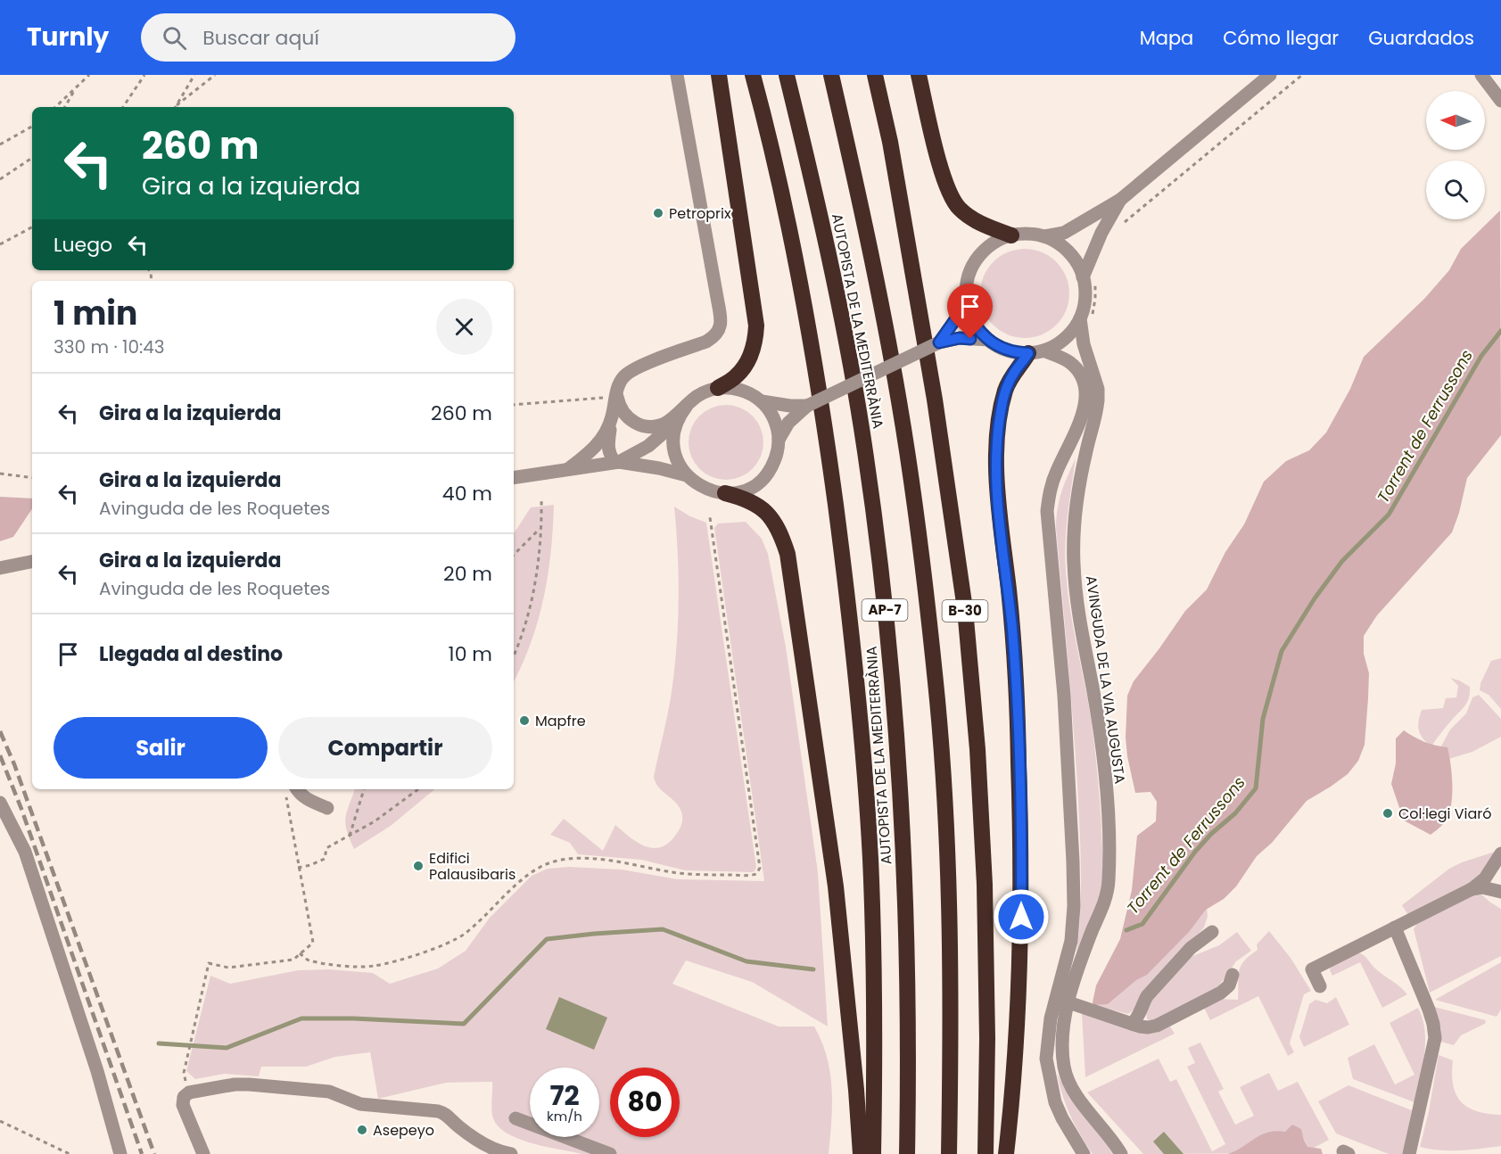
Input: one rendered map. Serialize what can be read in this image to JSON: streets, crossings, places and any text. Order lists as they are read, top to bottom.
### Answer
{
  "streets": {
    "highway": ["AUTOPISTA DE LA MEDITERRÀNIA", "AP-7", "B-30"],
    "street": ["AVINGUDA DE LA VIA AUGUSTA"]
  },
  "water": ["Torrent de Ferrussons"],
  "places": [
    "Petroprix",
    "Mapfre",
    "Col·legi Viaró",
    "Edifici Palausibaris",
    "Asepeyo"
  ],
  "north": "left",
  "page": {
    "header": "Turnly",
    "search": "Buscar aquí",
    "nav": ["Mapa", "Cómo llegar", "Guardados"],
    "turn": ["260 m", "Gira a la izquierda"],
    "then": "Luego",
    "heading": ["1 min", "330 m · 10:43"],
    "list": [
      {
        "name": "Gira a la izquierda",
        "value": "260 m"
      },
      {
        "name": "Gira a la izquierda",
        "note": "Avinguda de les Roquetes",
        "value": "40 m"
      },
      {
        "name": "Gira a la izquierda",
        "note": "Avinguda de les Roquetes",
        "value": "20 m"
      },
      {
        "name": "Llegada al destino",
        "value": "10 m"
      }
    ],
    "buttons": ["Salir", "Compartir"],
    "speed": "72 km/h",
    "limit": "80"
  }
}
